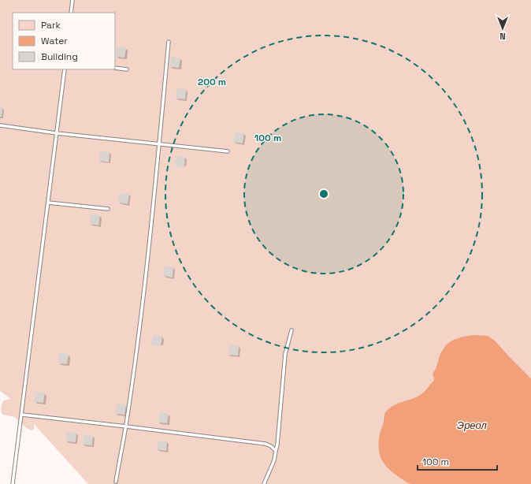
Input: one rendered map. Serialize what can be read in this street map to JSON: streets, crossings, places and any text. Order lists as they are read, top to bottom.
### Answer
{
  "water": ["Эреол"],
  "legend": ["Park", "Water", "Building"],
  "scale_bar": "100 m",
  "north": "bottom",
  "rings": ["200 m", "100 m"]
}
